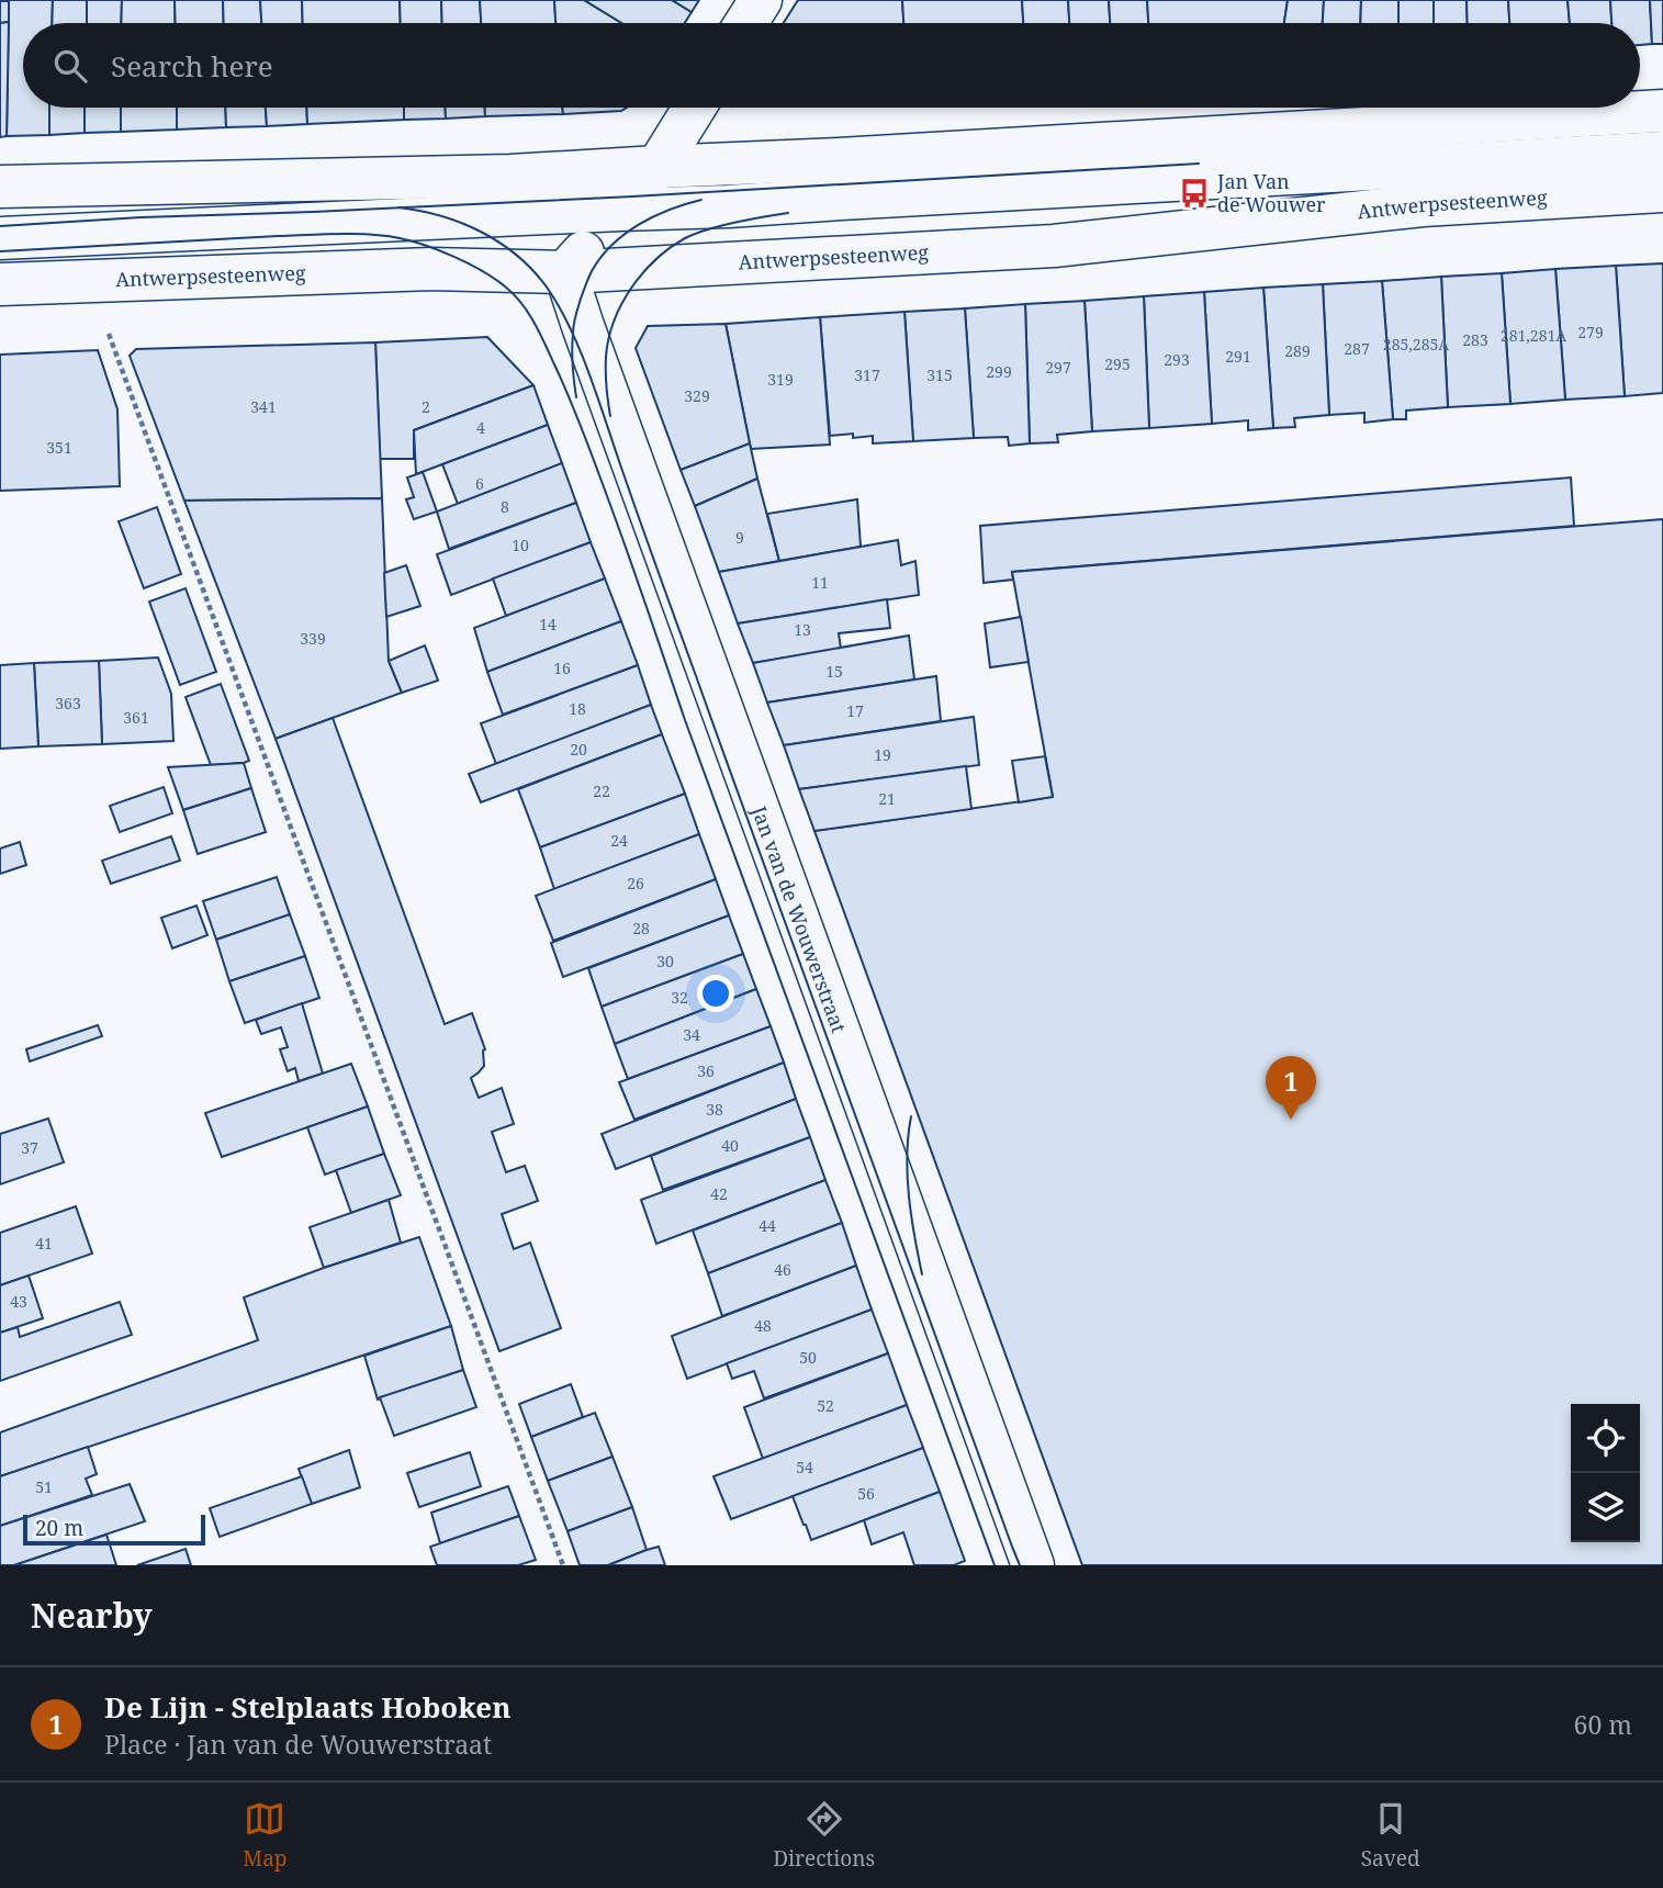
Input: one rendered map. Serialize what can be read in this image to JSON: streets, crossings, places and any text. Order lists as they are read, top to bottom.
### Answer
{
  "streets": {
    "street": ["Antwerpsesteenweg", "Jan van de Wouwerstraat"]
  },
  "crossings": [
    ["Antwerpsesteenweg", "Jan van de Wouwerstraat"]
  ],
  "places": {
    "bus stop": ["Jan Van de Wouwer"]
  },
  "house_numbers": [
    "279",
    "281,281A",
    "283",
    "285,285A",
    "287",
    "289",
    "291",
    "293",
    "295",
    "297",
    "299",
    "317",
    "315",
    "319",
    "329",
    "341",
    "2",
    "4",
    "351",
    "6",
    "8",
    "9",
    "10",
    "11",
    "14",
    "13",
    "339",
    "16",
    "15",
    "363",
    "18",
    "17",
    "361",
    "20",
    "19",
    "22",
    "21",
    "24",
    "26",
    "28",
    "30",
    "32",
    "34",
    "36",
    "38",
    "40",
    "37",
    "42",
    "44",
    "41",
    "46",
    "43",
    "48",
    "50",
    "52",
    "54",
    "51",
    "56"
  ],
  "scale_bar": "20 m",
  "page": {
    "search": "Search here",
    "pins": "1",
    "scale": "20 m",
    "heading": "Nearby",
    "list": [
      {
        "mark": "1",
        "name": "De Lijn - Stelplaats Hoboken",
        "note": "Place · Jan van de Wouwerstraat",
        "value": "60 m"
      }
    ],
    "nav": ["Map", "Directions", "Saved"]
  }
}
